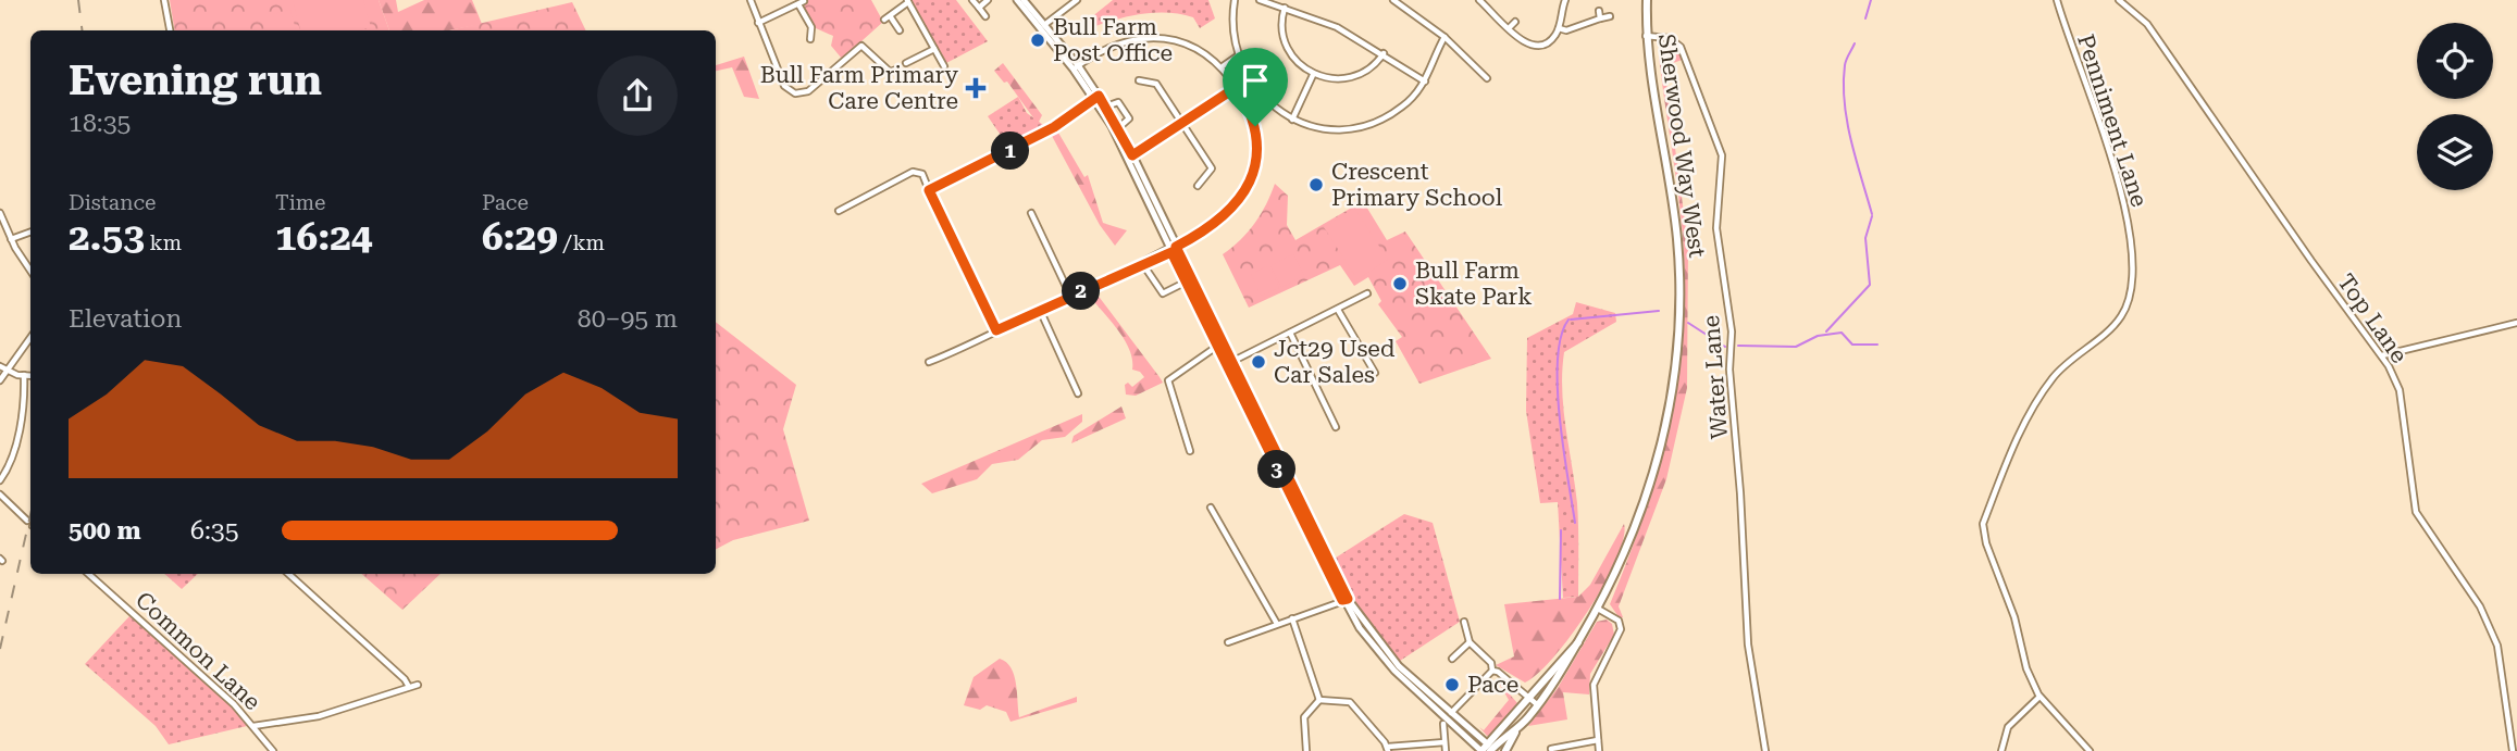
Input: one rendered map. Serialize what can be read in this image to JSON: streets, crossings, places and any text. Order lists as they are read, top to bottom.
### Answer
{
  "streets": {
    "highway": ["Sherwood Way West"],
    "street": [
      "Penniment Lane",
      "Top Lane",
      "Water Lane",
      "Common Lane"
    ]
  },
  "crossings": [
    ["Sherwood Way West", "Water Lane"]
  ],
  "places": {
    "other": [
      "Bull Farm Post Office",
      "Crescent Primary School",
      "Bull Farm Skate Park",
      "Jct29 Used Car Sales",
      "Pace"
    ],
    "health": ["Bull Farm Primary Care Centre"]
  },
  "page": {
    "heading": ["Evening run", "18:35"],
    "pins": ["1", "2", "3"],
    "stats": [
      ["Distance", "2.53 km"],
      ["Time", "16:24"],
      ["Pace", "6:29 /km"]
    ],
    "chart": ["Elevation", "80–95 m"],
    "list": [
      {
        "name": "500 m",
        "note": "6:35"
      }
    ]
  }
}
